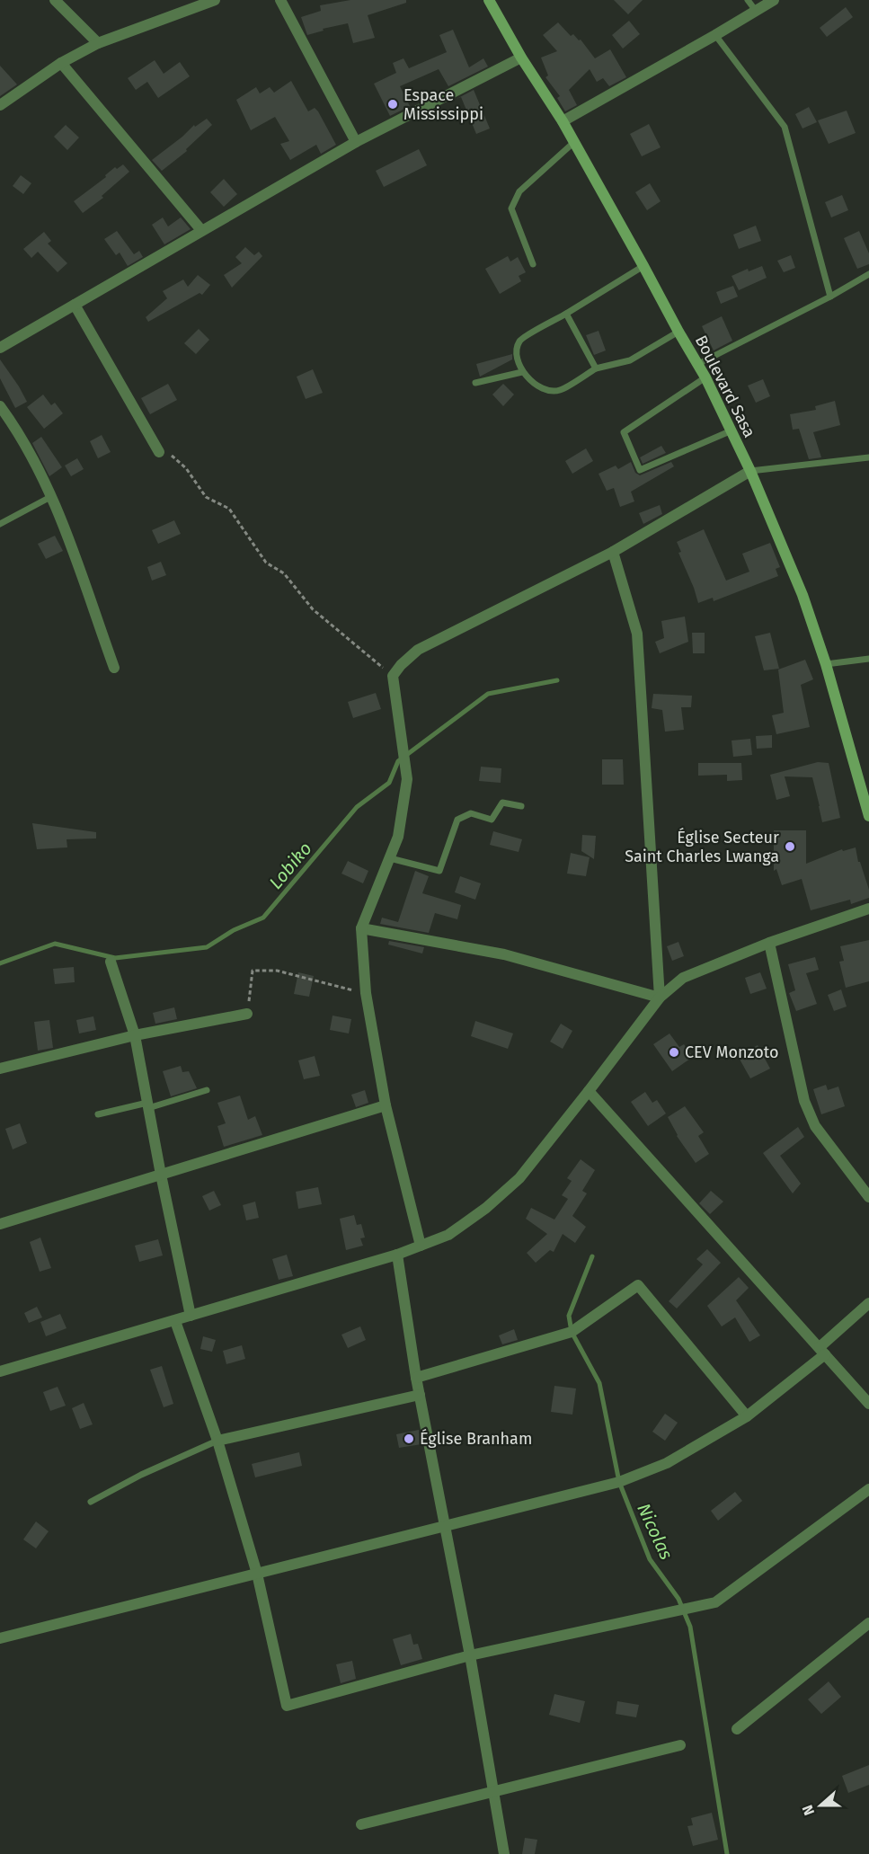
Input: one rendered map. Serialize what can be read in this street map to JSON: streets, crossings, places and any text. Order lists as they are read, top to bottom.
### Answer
{
  "streets": {
    "street": ["Boulevard Sasa"]
  },
  "water": ["Lobiko", "Nicolas"],
  "places": [
    "Espace Mississippi",
    "Église Secteur Saint Charles Lwanga",
    "CEV Monzoto",
    "Église Branham"
  ],
  "north": "left"
}
